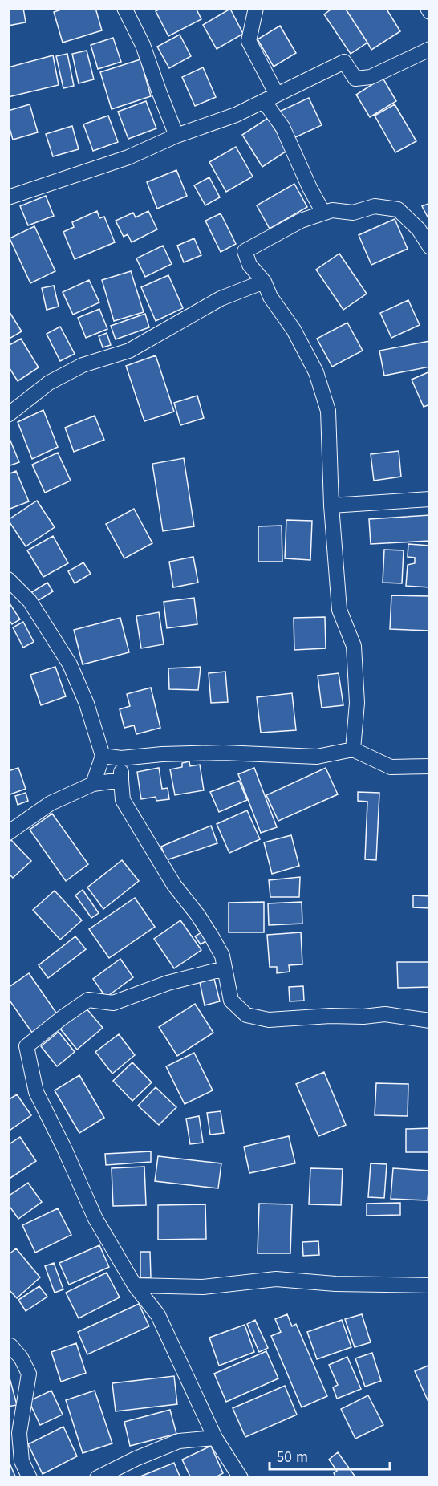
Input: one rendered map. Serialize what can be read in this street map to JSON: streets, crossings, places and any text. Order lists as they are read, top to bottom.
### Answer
{
  "scale_bar": "50 m"
}
